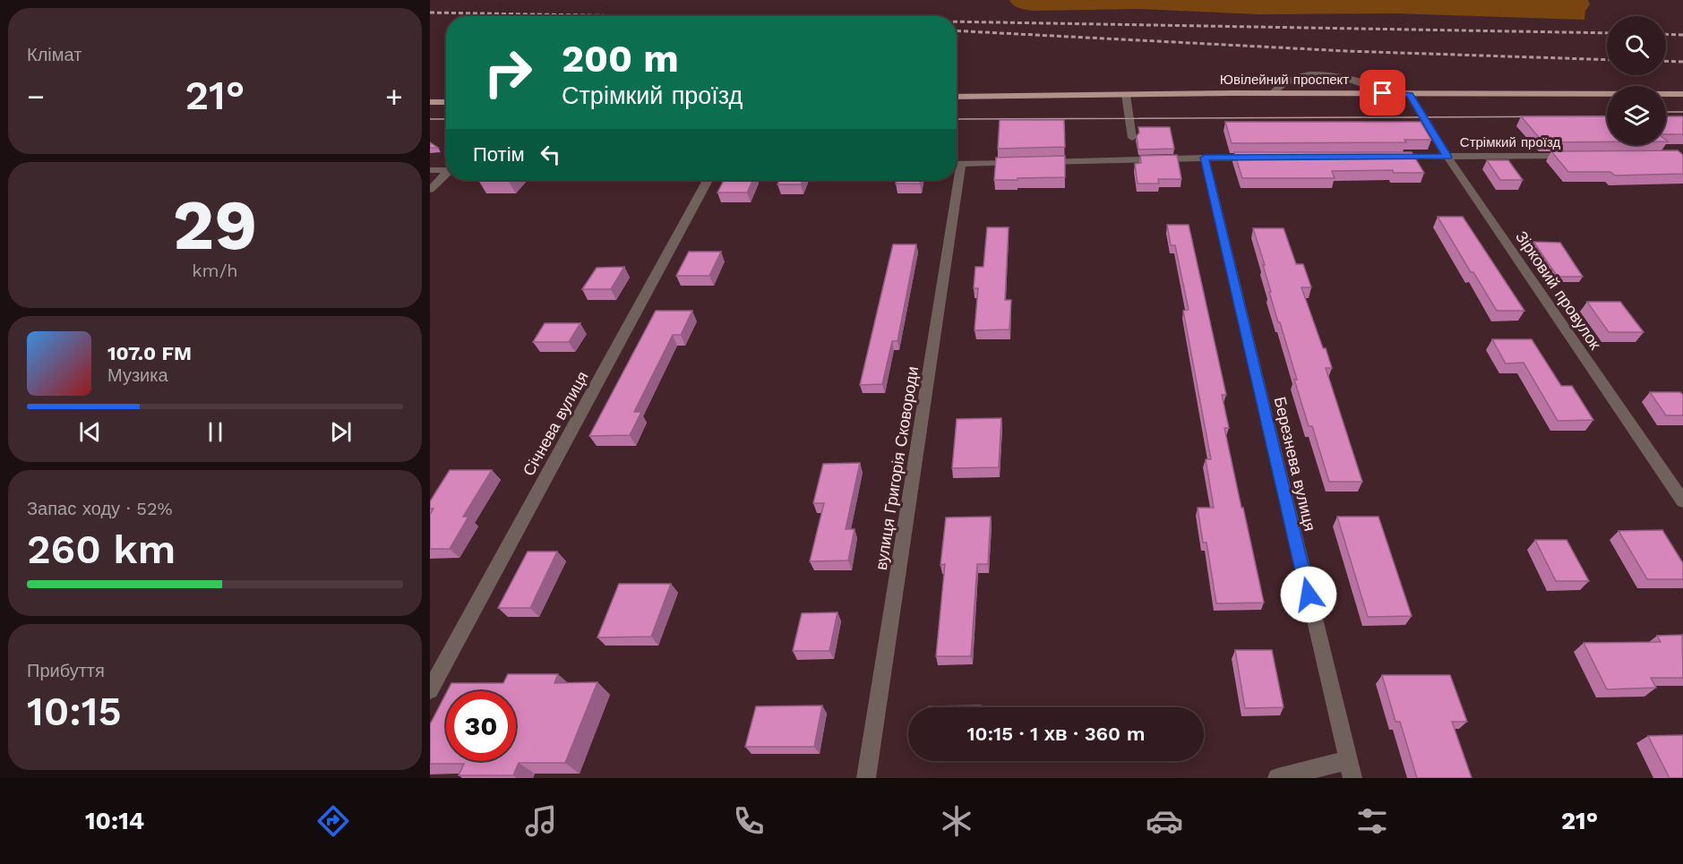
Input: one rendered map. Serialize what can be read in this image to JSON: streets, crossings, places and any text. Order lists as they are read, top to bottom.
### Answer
{
  "streets": {
    "main road": ["Ювілейний проспект"],
    "street": [
      "Стрімкий проїзд",
      "Зірковий провулок",
      "Січнева вулиця",
      "Березнева вулиця",
      "вулиця Григорія Сковороди"
    ]
  },
  "crossings": [
    ["Ювілейний проспект", "Зірковий провулок"],
    ["Стрімкий проїзд", "Зірковий провулок"]
  ],
  "page": {
    "tile": [
      "Клімат",
      ["29", "km/h"],
      ["Запас ходу · 52%", "260 km"],
      ["Прибуття", "10:15"]
    ],
    "turn": ["200 m", "Стрімкий проїзд"],
    "heat": ["−", "21°", "+"],
    "then": "Потім",
    "song": ["107.0 FM", "Музика"],
    "limit": "30",
    "trip": "10:15 · 1 хв · 360 m",
    "tabs": ["10:14", "21°"]
  }
}
